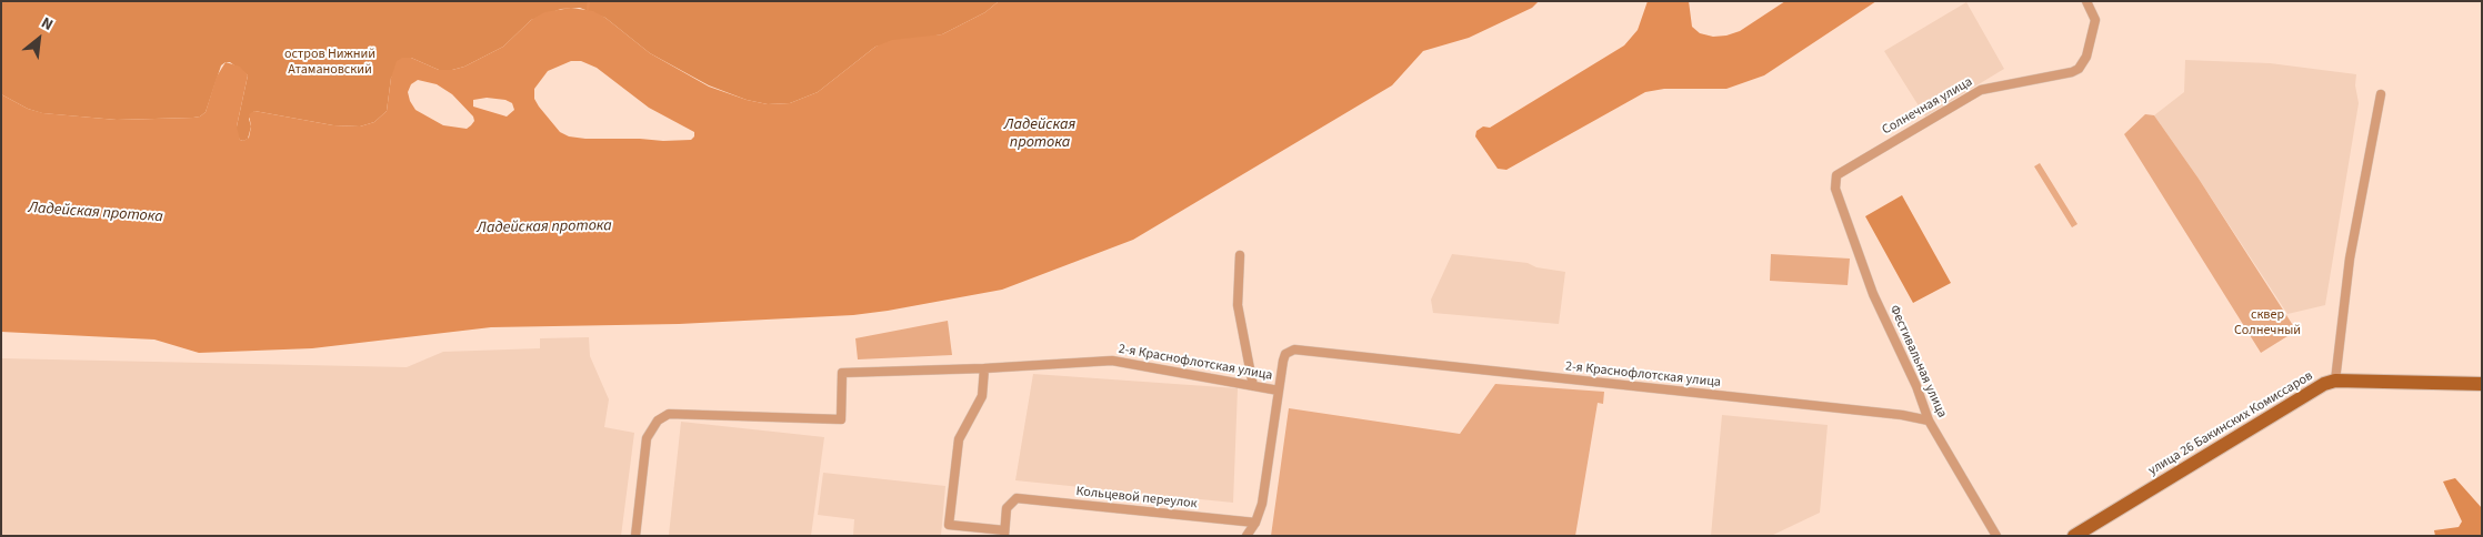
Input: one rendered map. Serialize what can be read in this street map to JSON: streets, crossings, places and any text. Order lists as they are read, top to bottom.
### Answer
{
  "streets": {
    "main road": ["улица 26 Бакинских Комиссаров"],
    "street": [
      "Солнечная улица",
      "Фестивальная улица",
      "2-я Краснофлотская улица",
      "Кольцевой переулок"
    ]
  },
  "crossings": [
    ["Солнечная улица", "Фестивальная улица"],
    ["Фестивальная улица", "2-я Краснофлотская улица"]
  ],
  "water": ["Ладейская протока"],
  "parks": ["остров Нижний Атамановский", "сквер Солнечный"],
  "north": "top right"
}
